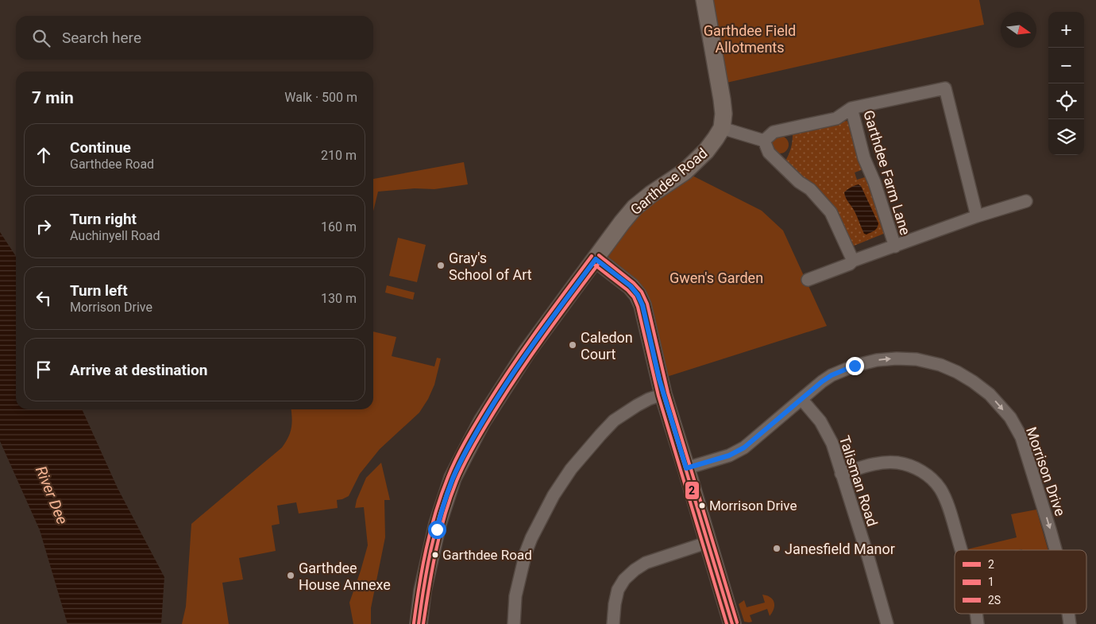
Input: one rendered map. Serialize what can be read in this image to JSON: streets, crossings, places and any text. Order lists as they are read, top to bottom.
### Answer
{
  "streets": {
    "street": [
      "Garthdee Farm Lane",
      "Garthdee Road",
      "Morrison Drive",
      "Talisman Road"
    ]
  },
  "crossings": [
    ["Morrison Drive", "Talisman Road"]
  ],
  "water": ["River Dee"],
  "parks": ["Garthdee Field Allotments", "Gwen's Garden"],
  "places": [
    "Gray's School of Art",
    "Caledon Court",
    "Morrison Drive",
    "Janesfield Manor",
    "Garthdee Road",
    "Garthdee House Annexe"
  ],
  "lines": ["transit line 2S", "transit line 2", "transit line 1"],
  "legend": ["2", "1", "2S"],
  "north": "right",
  "page": {
    "map_buttons": ["+", "−"],
    "search": "Search here",
    "heading": ["7 min", "Walk · 500 m"],
    "list": [
      ["Continue", "Garthdee Road", "210 m"],
      ["Turn right", "Auchinyell Road", "160 m"],
      ["Turn left", "Morrison Drive", "130 m"],
      "Arrive at destination"
    ]
  }
}
